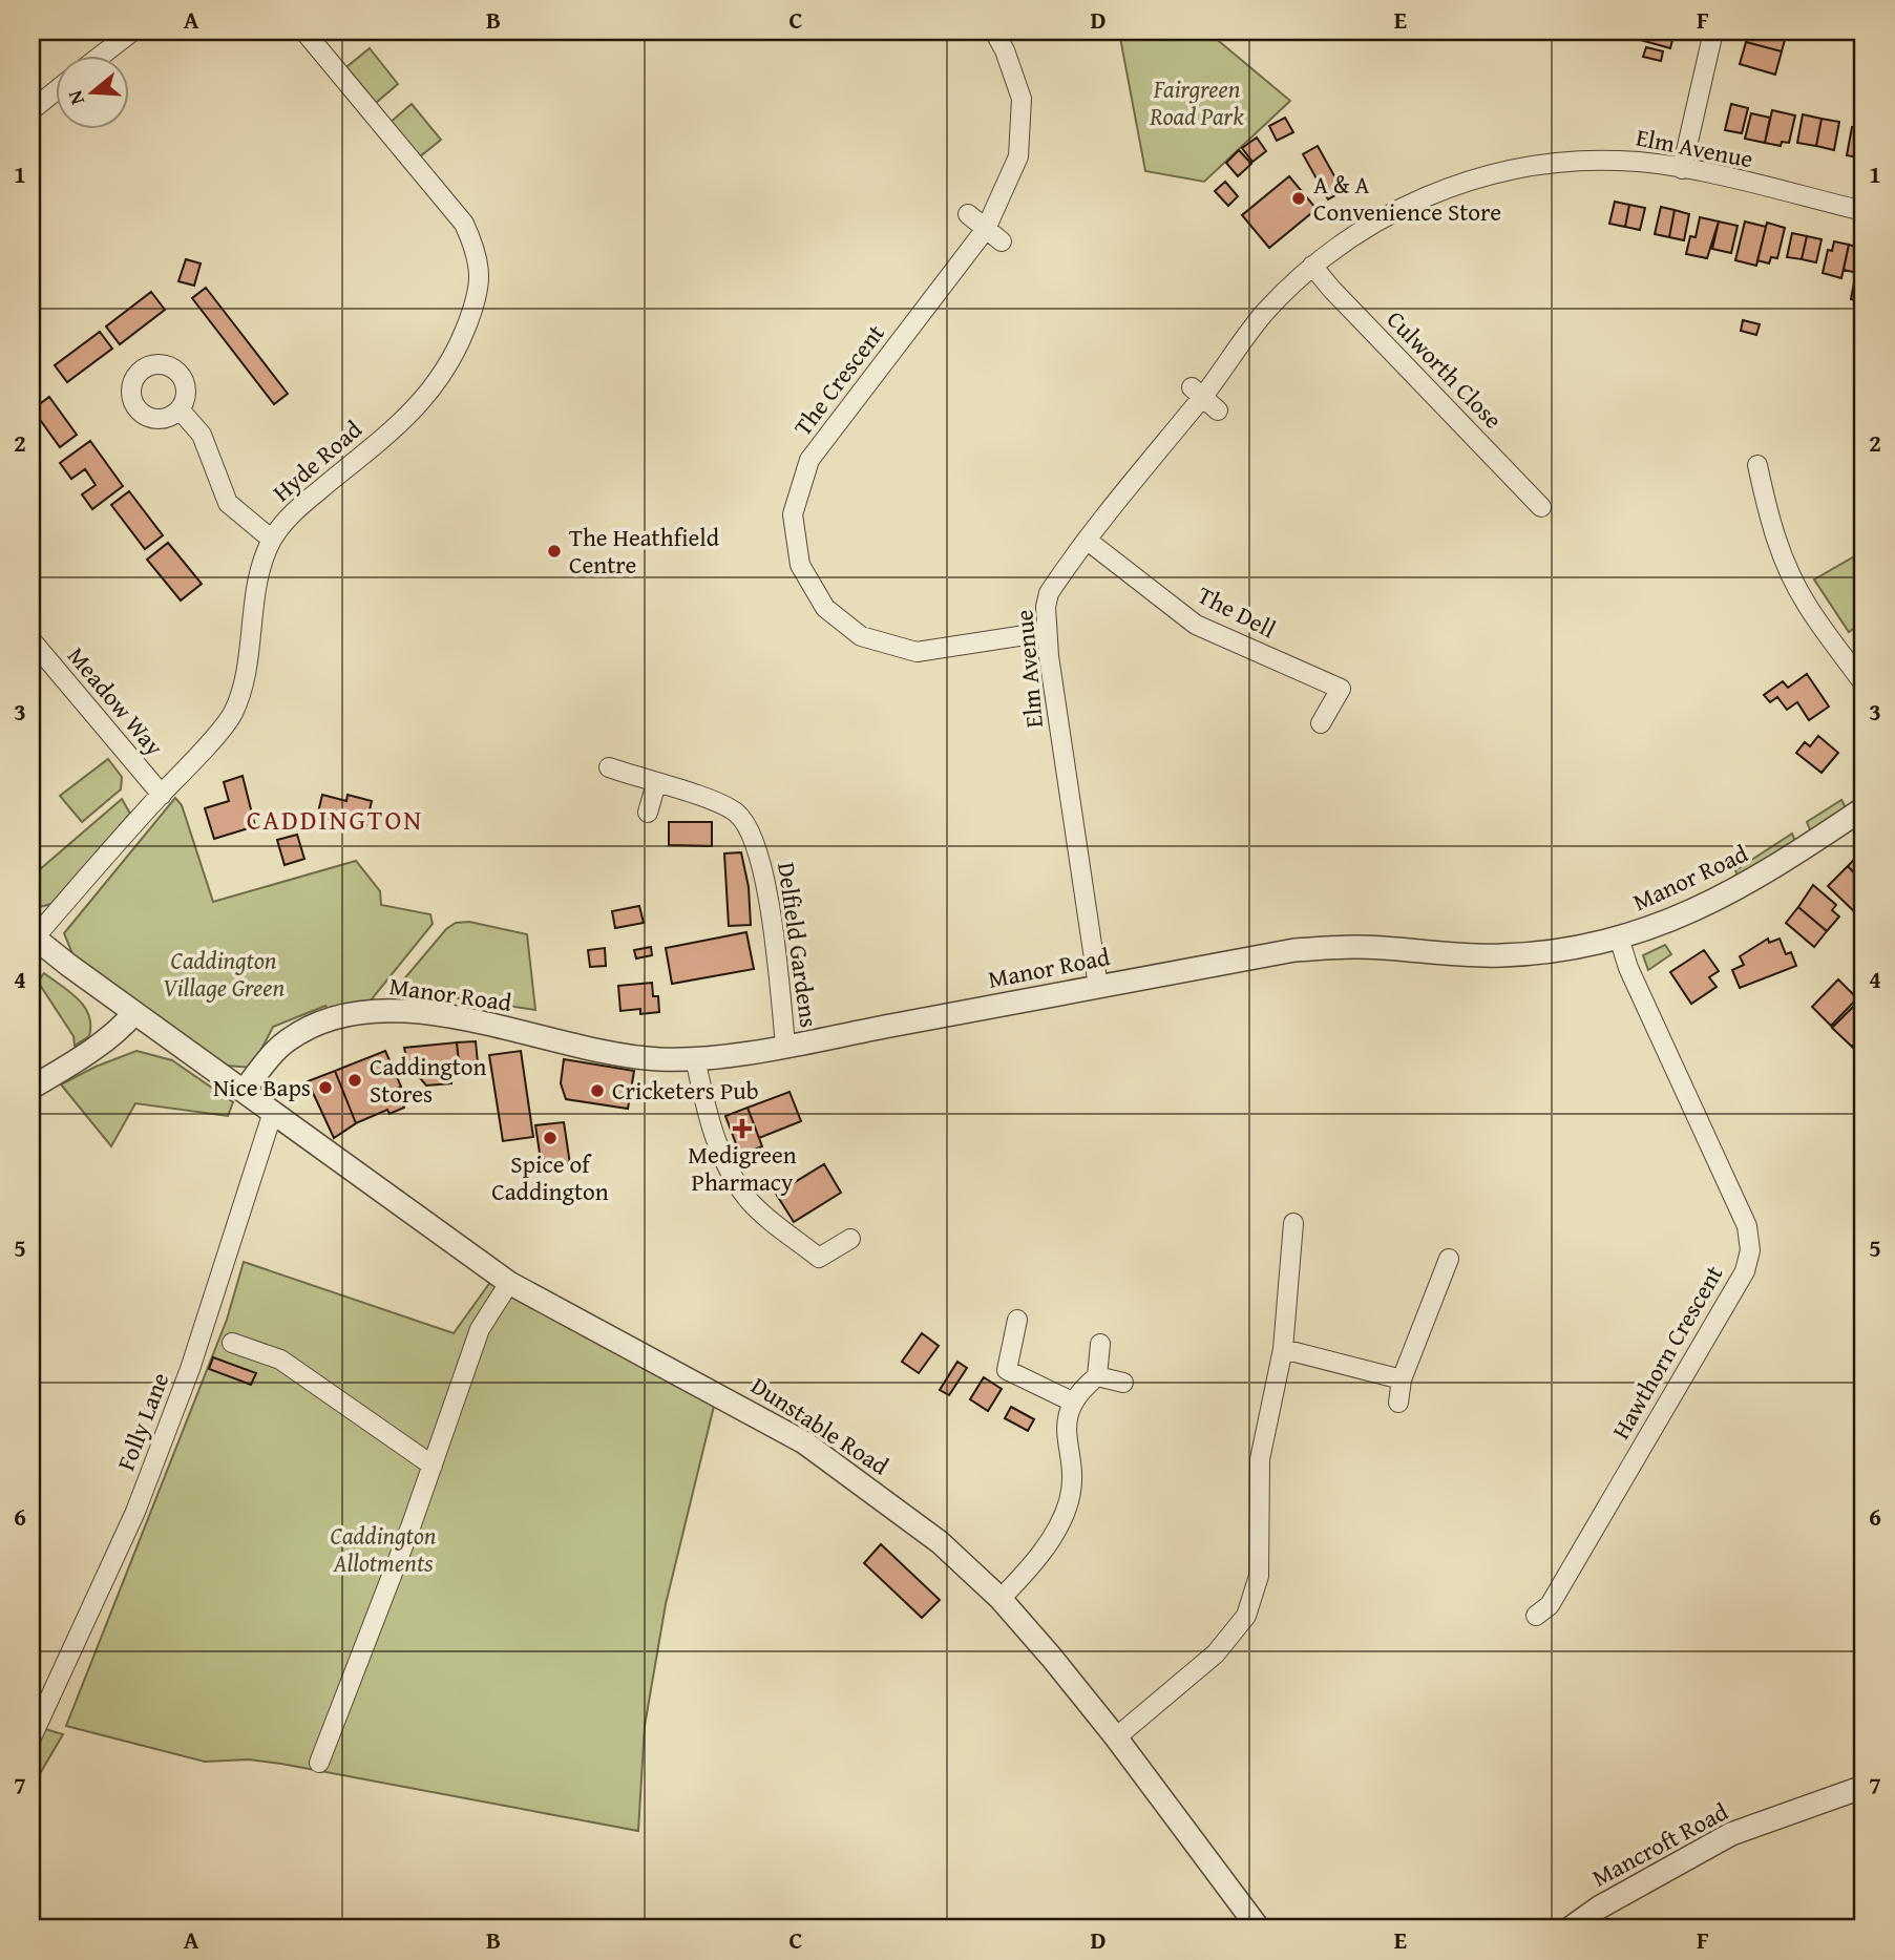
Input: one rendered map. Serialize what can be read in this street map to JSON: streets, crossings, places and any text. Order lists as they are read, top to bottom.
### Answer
{
  "streets": {
    "street": [
      "Elm Avenue",
      "Culworth Close",
      "The Crescent",
      "Hyde Road",
      "The Dell",
      "Meadow Way",
      "Manor Road",
      "Delfield Gardens",
      "Hawthorn Crescent",
      "Folly Lane",
      "Dunstable Road",
      "Mancroft Road"
    ]
  },
  "crossings": [
    ["Elm Avenue", "Culworth Close"],
    ["Elm Avenue", "The Crescent"],
    ["Elm Avenue", "The Dell"],
    ["Elm Avenue", "Manor Road"],
    ["Hyde Road", "Meadow Way"],
    ["Hyde Road", "Dunstable Road"],
    ["Manor Road", "Delfield Gardens"],
    ["Manor Road", "Hawthorn Crescent"],
    ["Manor Road", "Dunstable Road"],
    ["Folly Lane", "Dunstable Road"]
  ],
  "districts": ["CADDINGTON"],
  "parks": ["Fairgreen Road Park", "Caddington Village Green", "Caddington Allotments"],
  "places": {
    "other": [
      "A & A Convenience Store",
      "The Heathfield Centre",
      "Caddington Stores",
      "Nice Baps",
      "Cricketers Pub",
      "Spice of Caddington"
    ],
    "health": ["Medigreen Pharmacy"]
  },
  "north": "left",
  "grid": {
    "columns": [
      "A",
      "B",
      "C",
      "D",
      "E",
      "F"
    ],
    "rows": [
      "1",
      "2",
      "3",
      "4",
      "5",
      "6",
      "7"
    ]
  }
}
